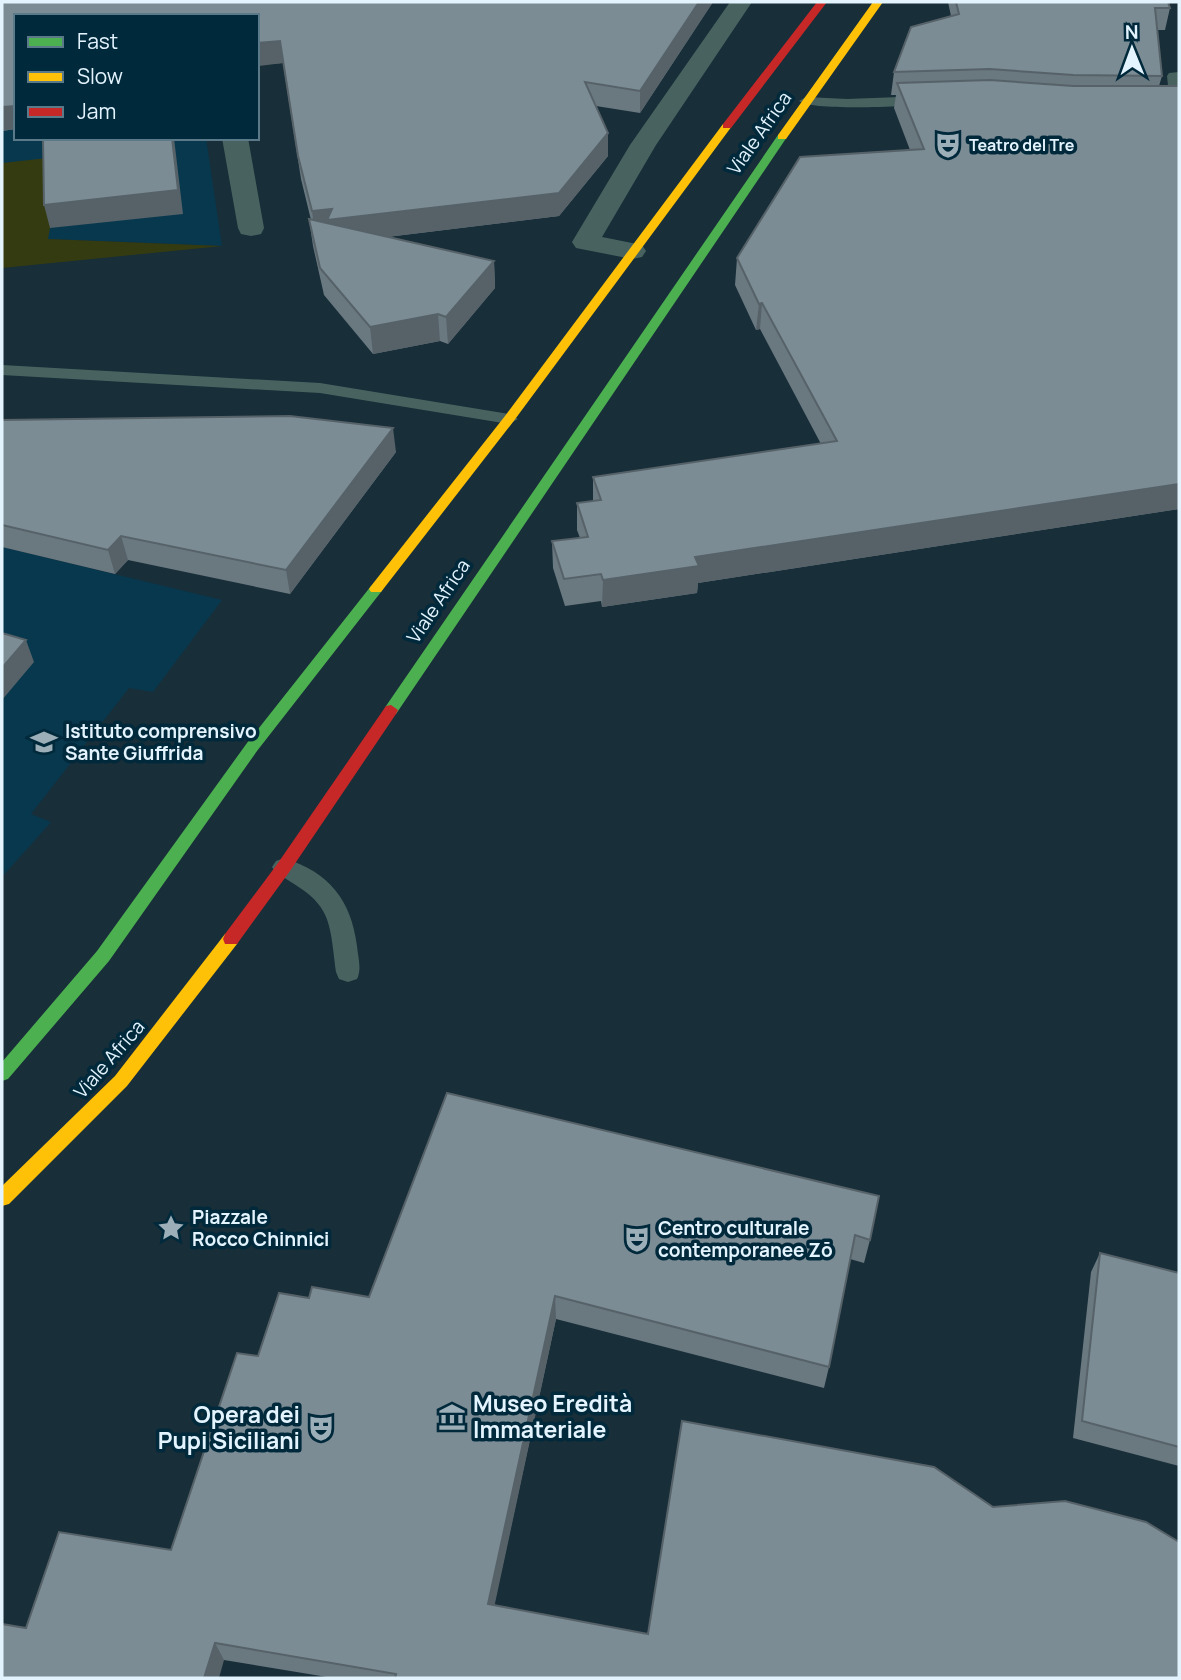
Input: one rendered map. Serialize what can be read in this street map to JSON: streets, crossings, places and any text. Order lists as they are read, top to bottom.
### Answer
{
  "streets": {
    "main road": ["Viale Africa"]
  },
  "places": {
    "theatre": ["Teatro del Tre", "Centro culturale contemporanee Zō", "Opera dei Pupi Siciliani"],
    "school or university": ["Istituto comprensivo Sante Giuffrida"],
    "place": ["Piazzale Rocco Chinnici"],
    "museum": ["Museo Eredità Immateriale"]
  },
  "legend": ["Fast", "Slow", "Jam"],
  "north": "top"
}
